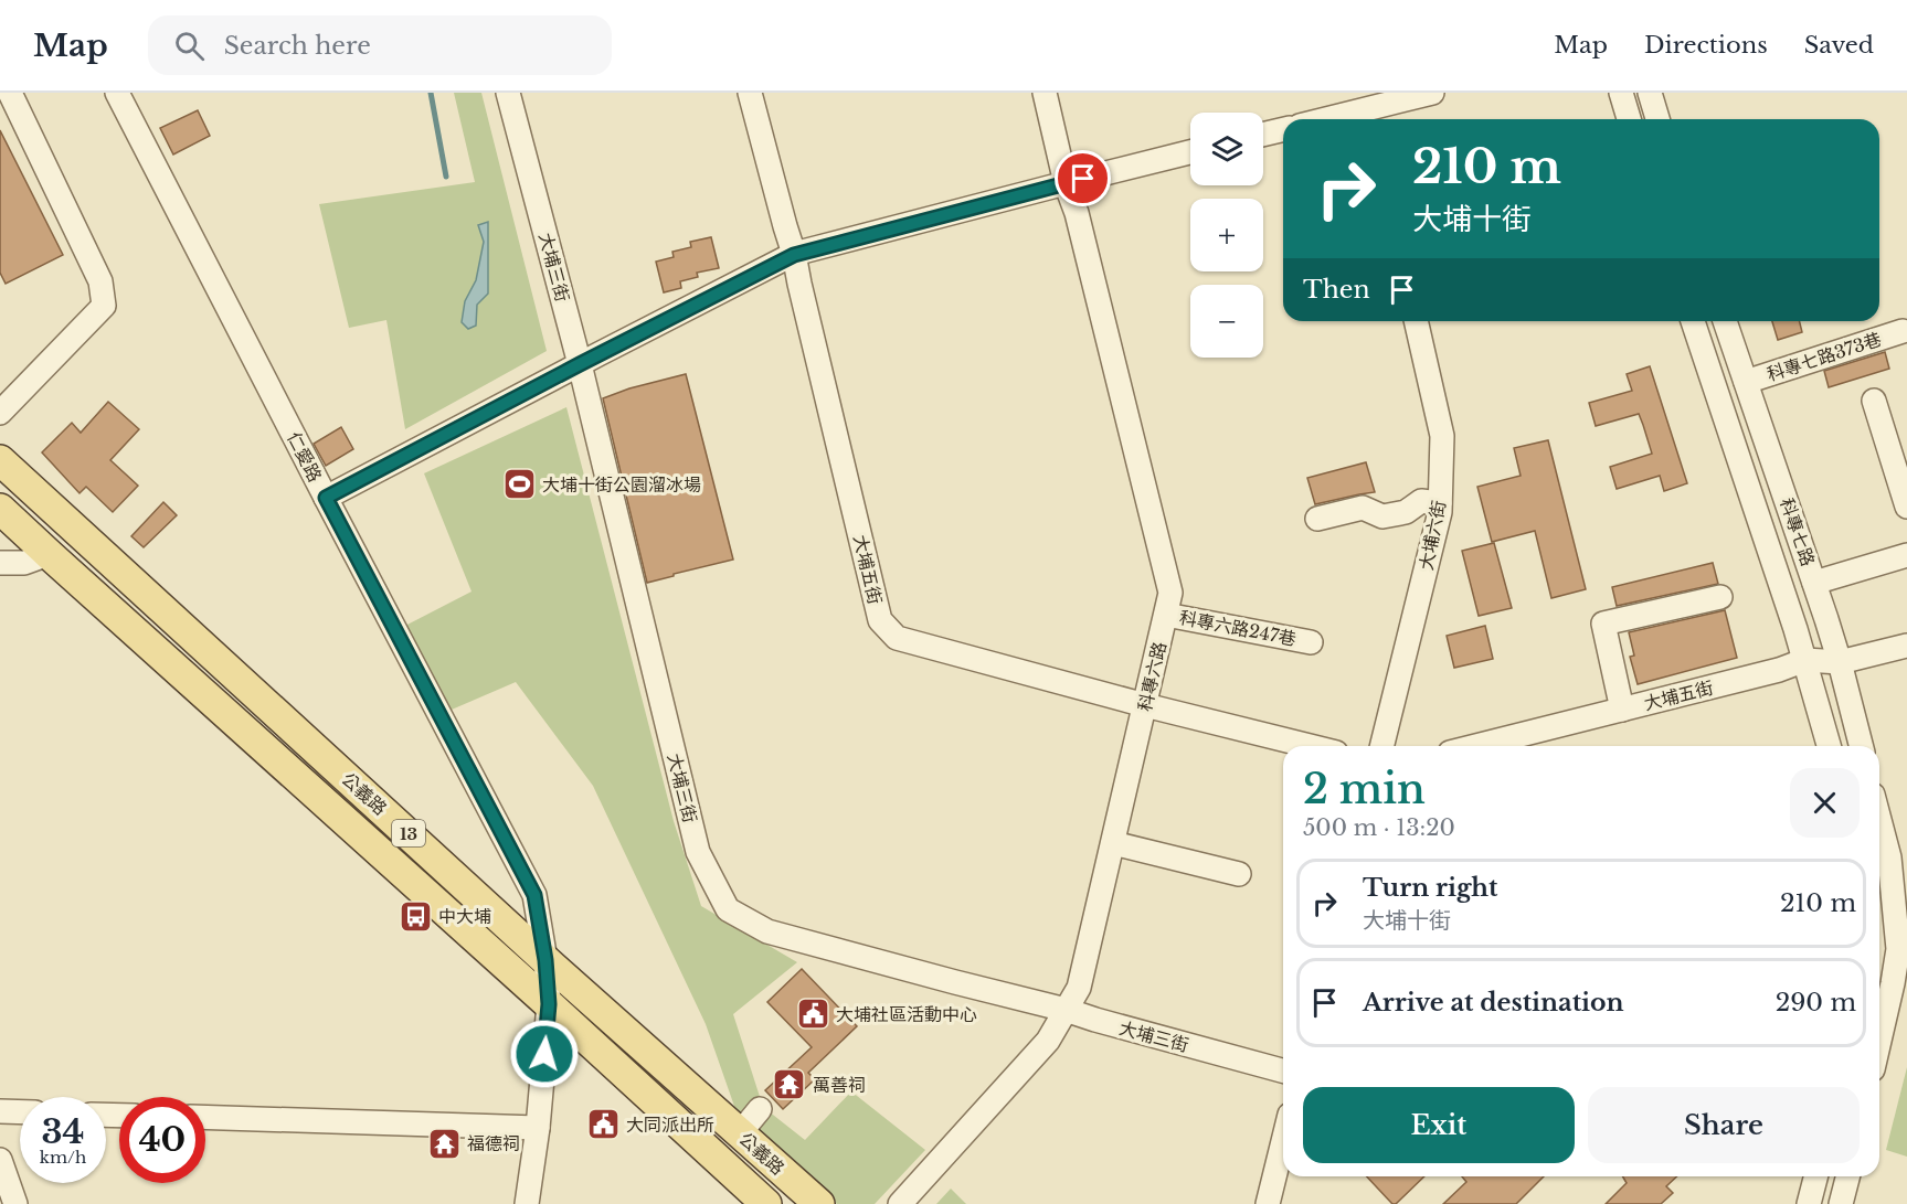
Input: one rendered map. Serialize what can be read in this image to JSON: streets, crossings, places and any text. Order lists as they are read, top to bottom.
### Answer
{
  "streets": {
    "main road": ["公義路", "13"],
    "street": [
      "大埔三街",
      "科專七路373巷",
      "仁愛路",
      "科專七路",
      "大埔六街",
      "大埔五街",
      "科專六路247巷",
      "科專六路"
    ]
  },
  "crossings": [
    ["大埔三街", "科專六路"],
    ["科專七路373巷", "科專七路"],
    ["仁愛路", "公義路"],
    ["科專七路", "大埔五街"],
    ["大埔五街", "科專六路"],
    ["科專六路247巷", "科專六路"]
  ],
  "places": {
    "sports": ["大埔十街公園溜冰場"],
    "bus stop": ["中大埔"],
    "public building": ["大埔社區活動中心", "大同派出所"],
    "temple": ["萬善祠", "福德祠"]
  },
  "page": {
    "header": "Map",
    "search": "Search here",
    "nav": ["Map", "Directions", "Saved"],
    "map_buttons": ["+", "−"],
    "turn": ["210 m", "大埔十街"],
    "then": "Then",
    "heading": ["2 min", "500 m · 13:20"],
    "list": [
      {
        "name": "Turn right",
        "note": "大埔十街",
        "value": "210 m"
      },
      {
        "name": "Arrive at destination",
        "value": "290 m"
      }
    ],
    "buttons": ["Exit", "Share"],
    "speed": "34 km/h",
    "limit": "40"
  }
}
